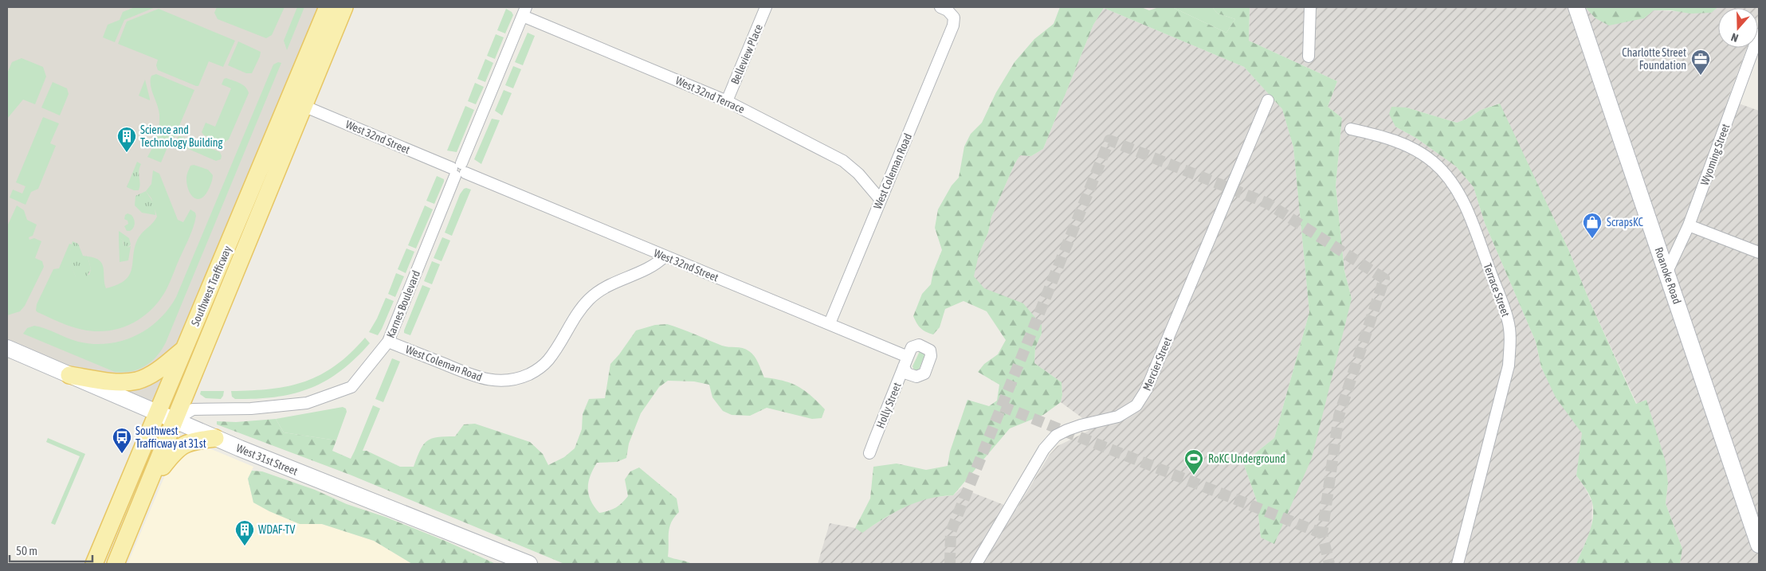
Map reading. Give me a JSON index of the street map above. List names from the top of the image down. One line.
{"streets":{"main road":["Southwest Trafficway"],"street":["Belleview Place","West 32nd Terrace","West 32nd Street","Wyoming Street","West Coleman Road","Roanoke Road","Terrace Street","Karnes Boulevard","Mercier Street","Holly Street","West 31st Street"]},"crossings":[["Belleview Place","West 32nd Terrace"],["West 32nd Terrace","West Coleman Road"],["West 32nd Terrace","Karnes Boulevard"],["West 32nd Street","West Coleman Road"],["West 32nd Street","Southwest Trafficway"],["West 32nd Street","Karnes Boulevard"],["West 32nd Street","Holly Street"],["Wyoming Street","Roanoke Road"],["West Coleman Road","Karnes Boulevard"],["Southwest Trafficway","Karnes Boulevard"],["Southwest Trafficway","West 31st Street"],["Karnes Boulevard","West 31st Street"]],"places":{"office":["Charlotte Street Foundation"],"building":["Science and Technology Building","WDAF-TV"],"shop":["ScrapsKC"],"bus stop":["Southwest Trafficway at 31st"],"sports":["RoKC Underground"]},"scale_bar":"50 m","north":"bottom"}
